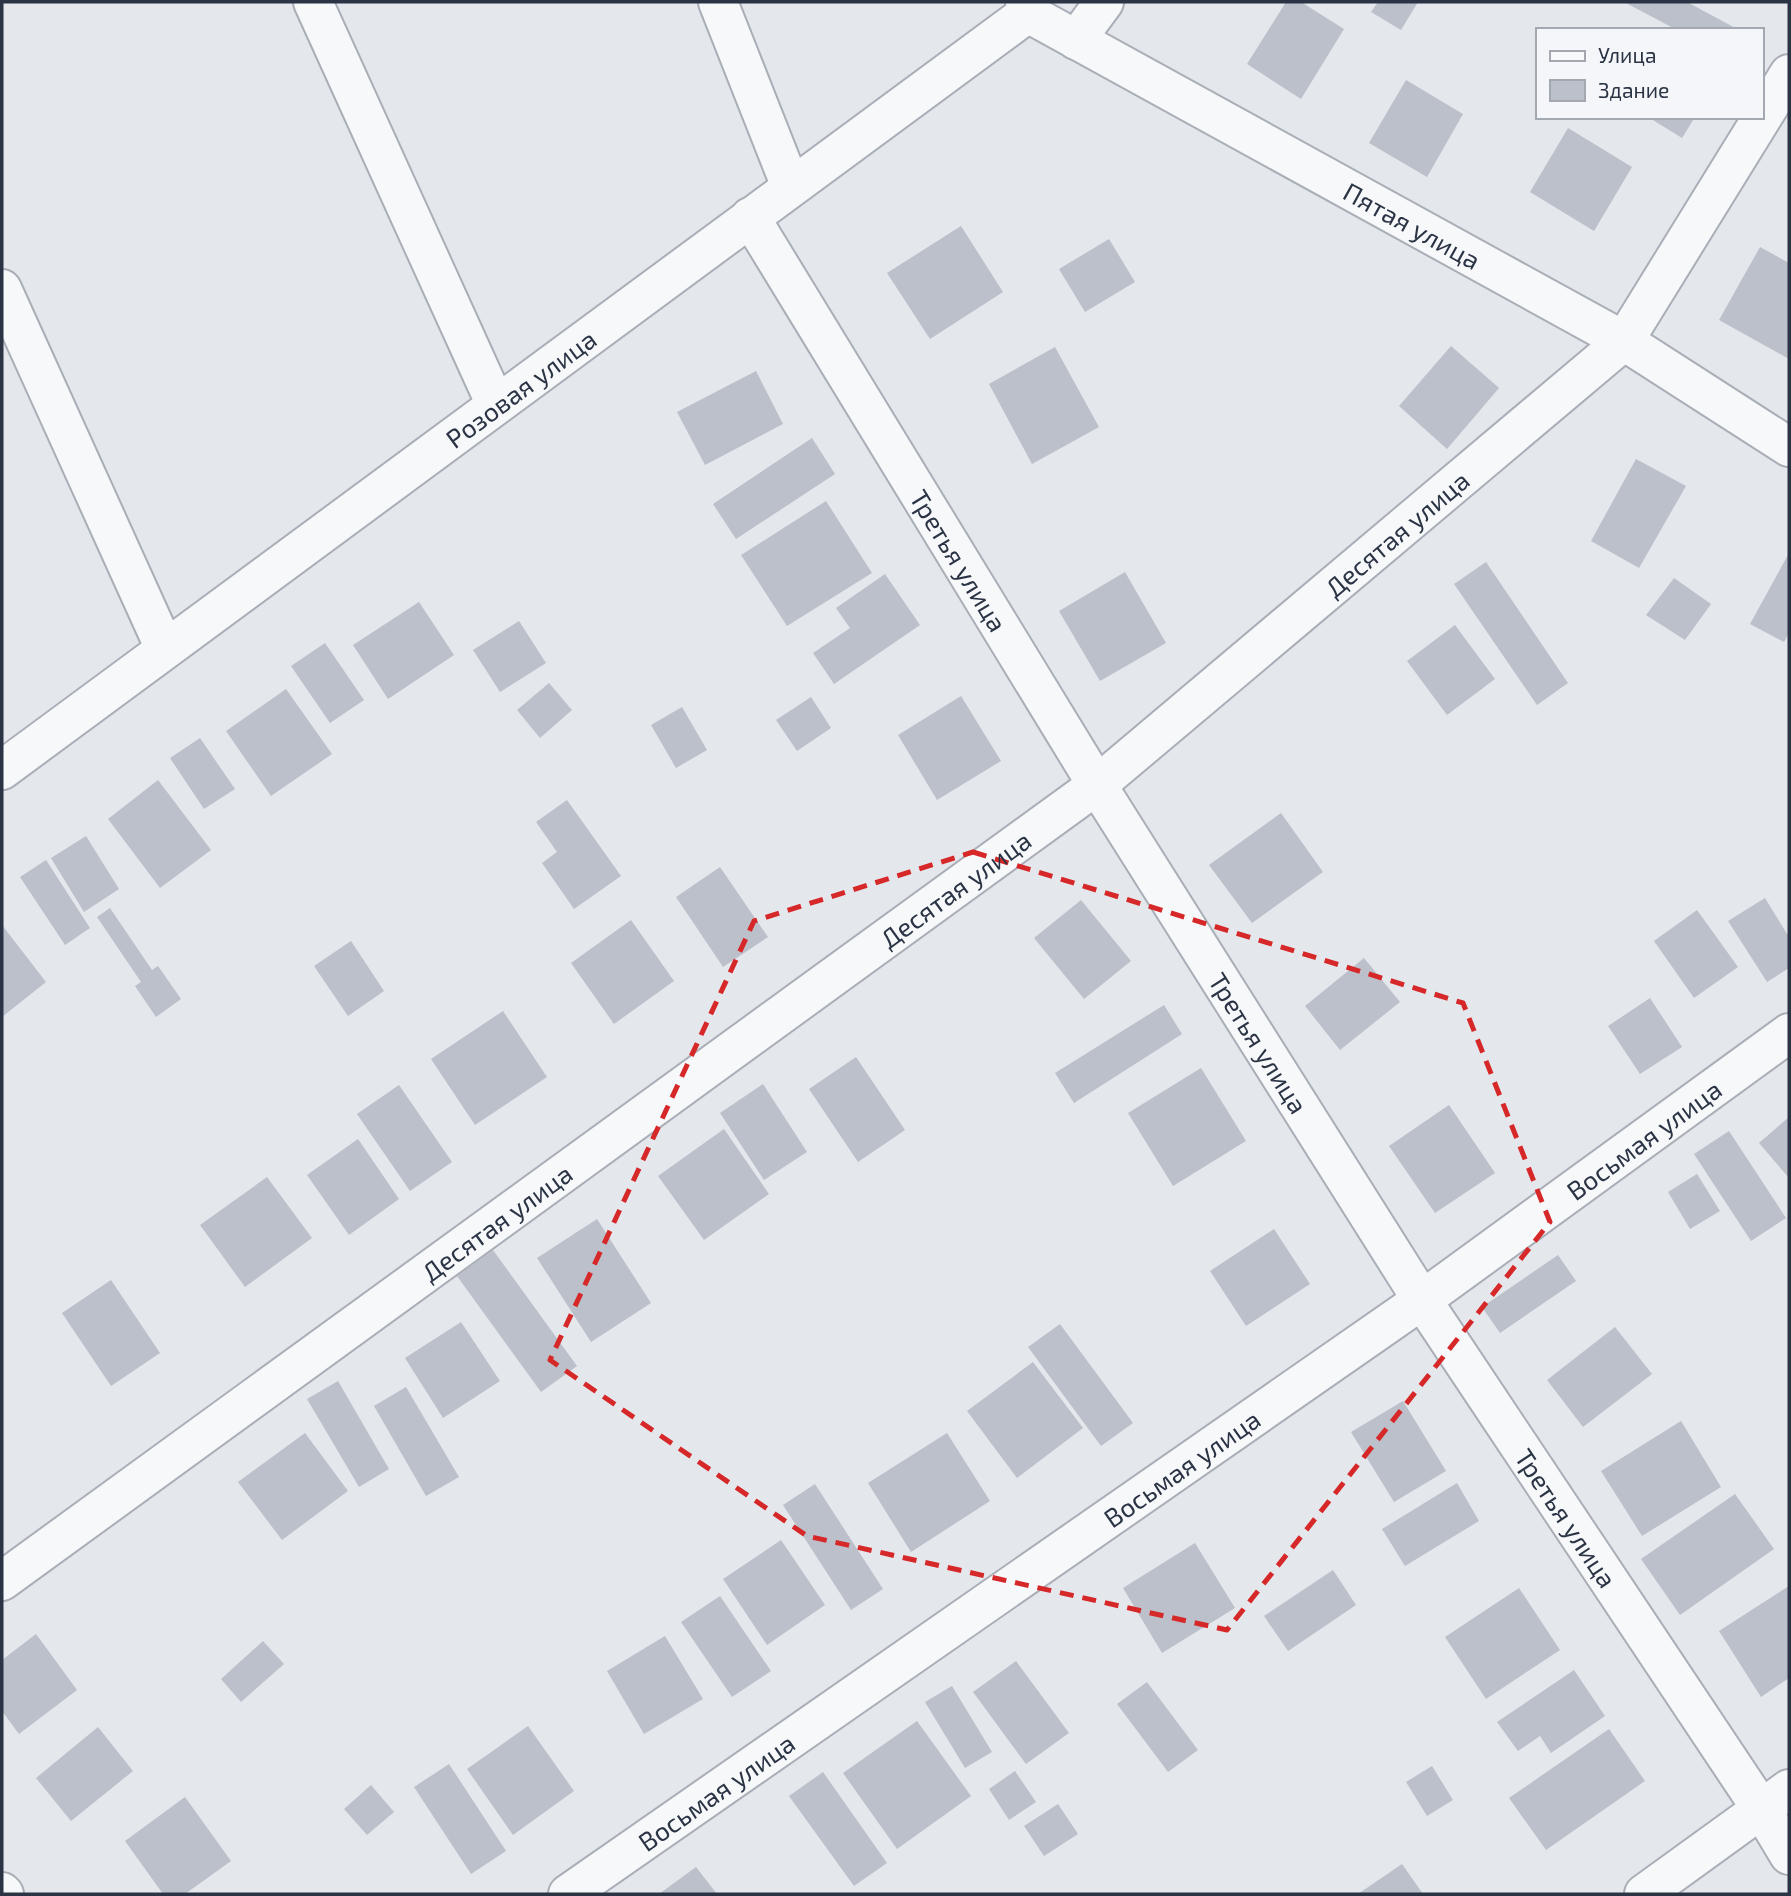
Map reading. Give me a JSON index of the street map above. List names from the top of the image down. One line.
{"streets":{"street":["Пятая улица","Розовая улица","Десятая улица","Третья улица","Восьмая улица"]},"crossings":[["Пятая улица","Розовая улица"],["Пятая улица","Десятая улица"],["Розовая улица","Третья улица"],["Десятая улица","Третья улица"],["Третья улица","Восьмая улица"]],"legend":["Улица","Здание"]}
